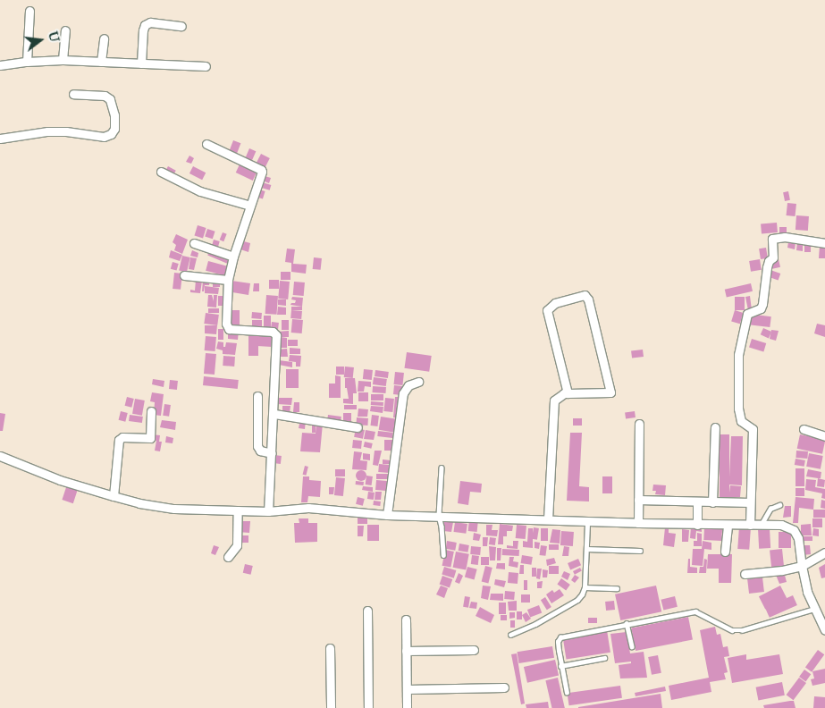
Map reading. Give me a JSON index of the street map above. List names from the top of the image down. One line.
{"north":"right"}
